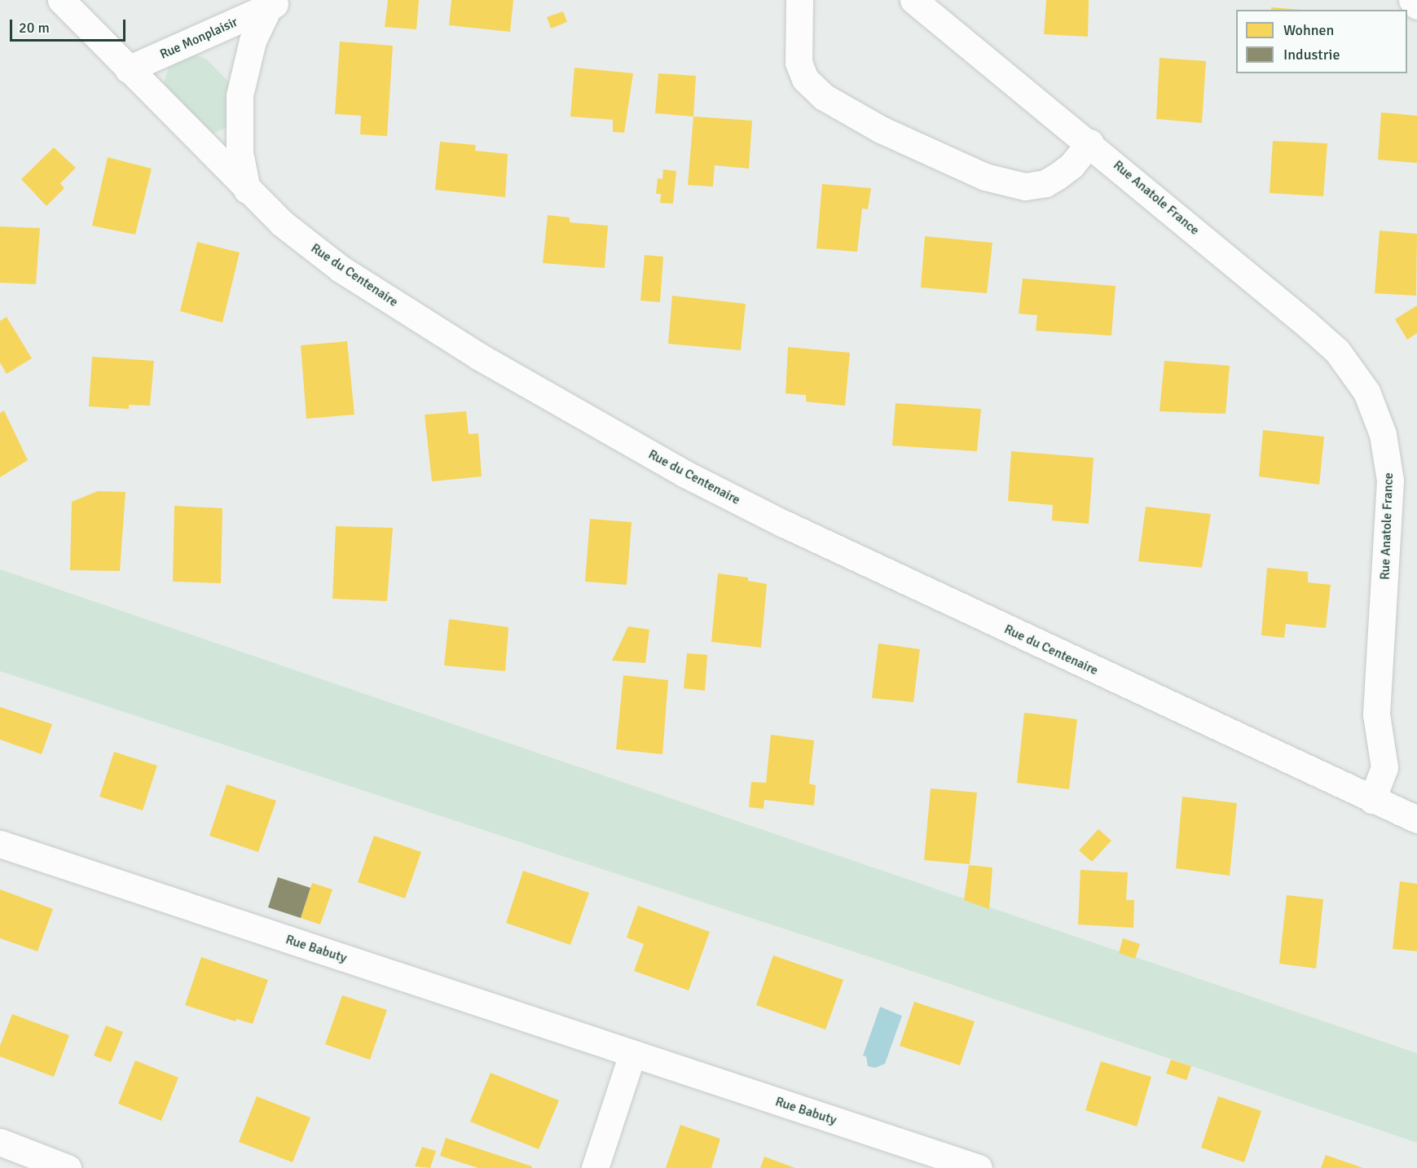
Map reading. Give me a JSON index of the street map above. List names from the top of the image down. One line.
{"streets":{"street":["Rue Monplaisir","Rue Anatole France","Rue du Centenaire","Rue Babuty"]},"crossings":[["Rue Monplaisir","Rue du Centenaire"],["Rue Anatole France","Rue du Centenaire"]],"legend":["Wohnen","Industrie"],"scale_bar":"20 m"}
